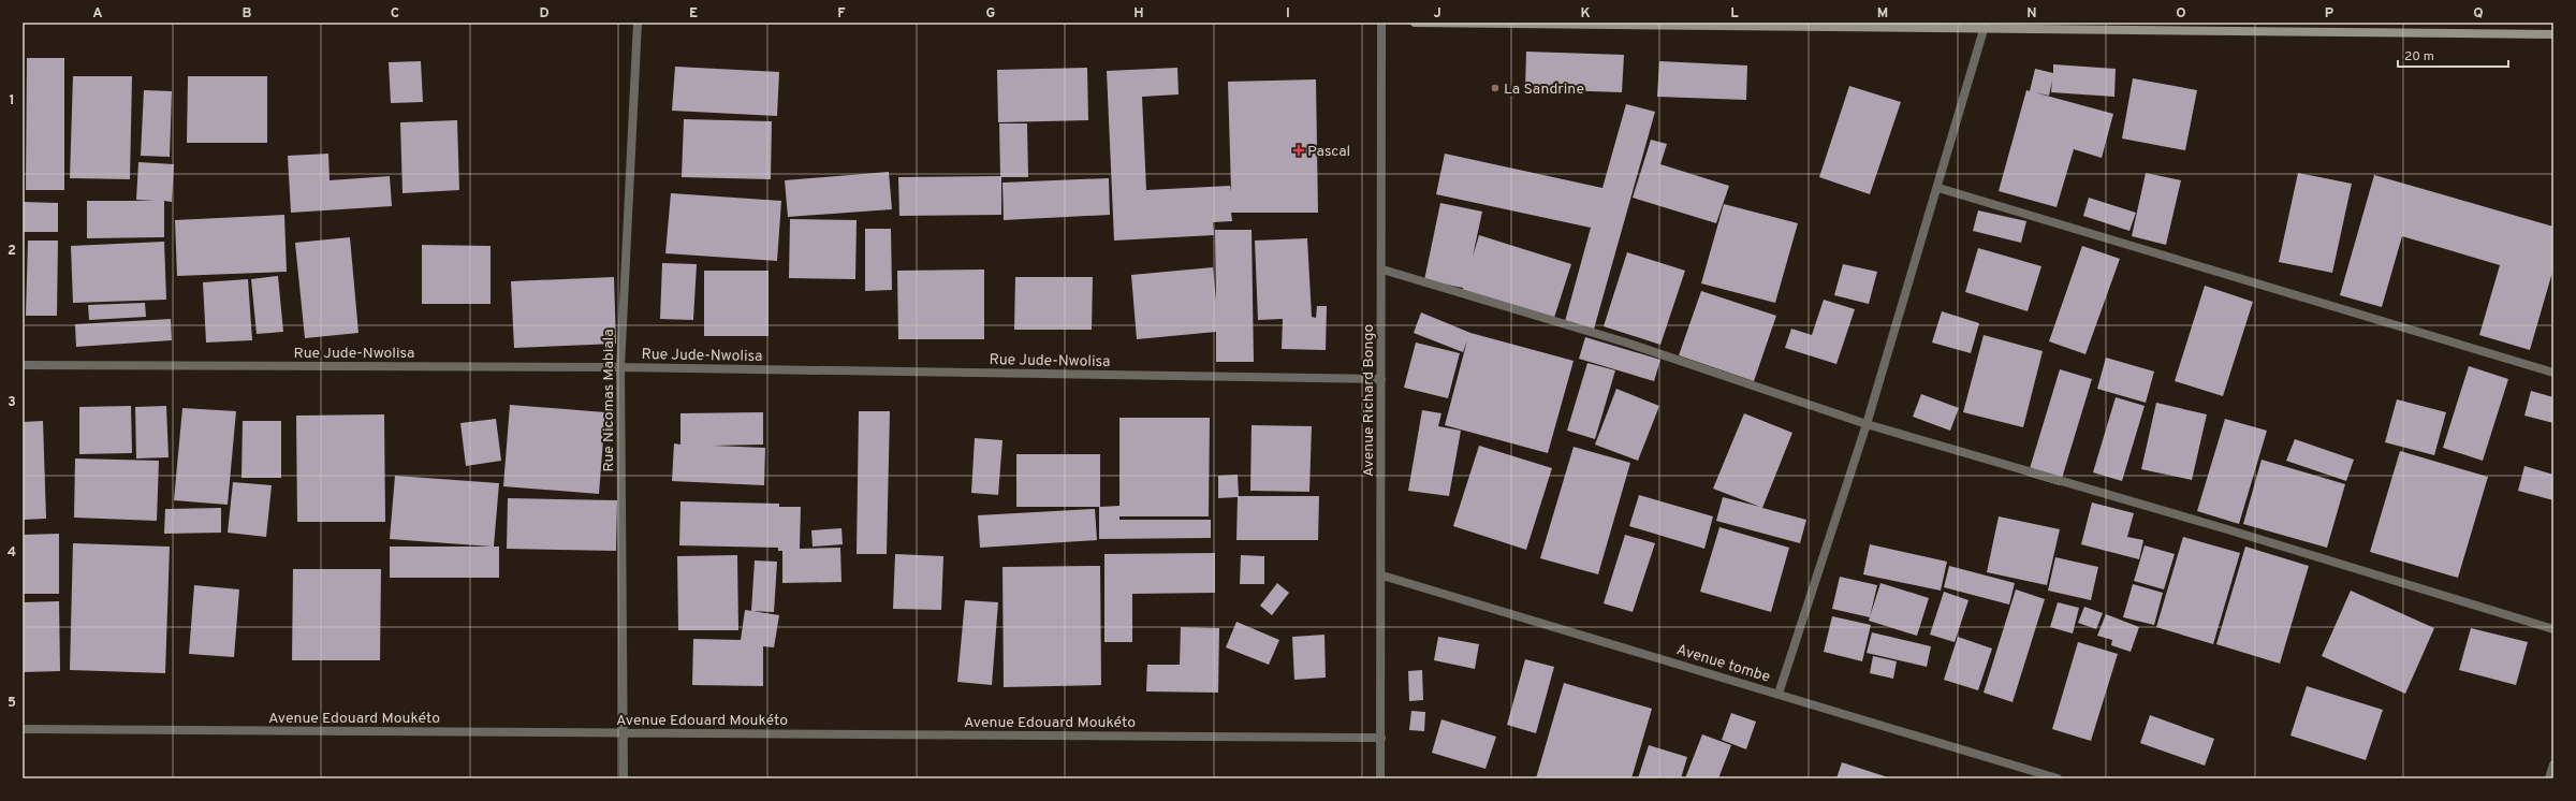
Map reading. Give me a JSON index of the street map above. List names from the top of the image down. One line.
{"streets":{"street":["Rue Jude-Nwolisa","Rue Nicomas Mabiala","Avenue Richard Bongo","Avenue tombe","Avenue Edouard Moukéto"]},"crossings":[["Rue Jude-Nwolisa","Rue Nicomas Mabiala"],["Rue Jude-Nwolisa","Avenue Richard Bongo"],["Rue Nicomas Mabiala","Avenue Edouard Moukéto"],["Avenue Richard Bongo","Avenue tombe"],["Avenue Richard Bongo","Avenue Edouard Moukéto"]],"places":{"other":["La Sandrine"],"health":["Pascal"]},"scale_bar":"20 m","grid":{"columns":["A","B","C","D","E","F","G","H","I","J","K","L","M","N","O","P","Q"],"rows":["1","2","3","4","5"]}}
